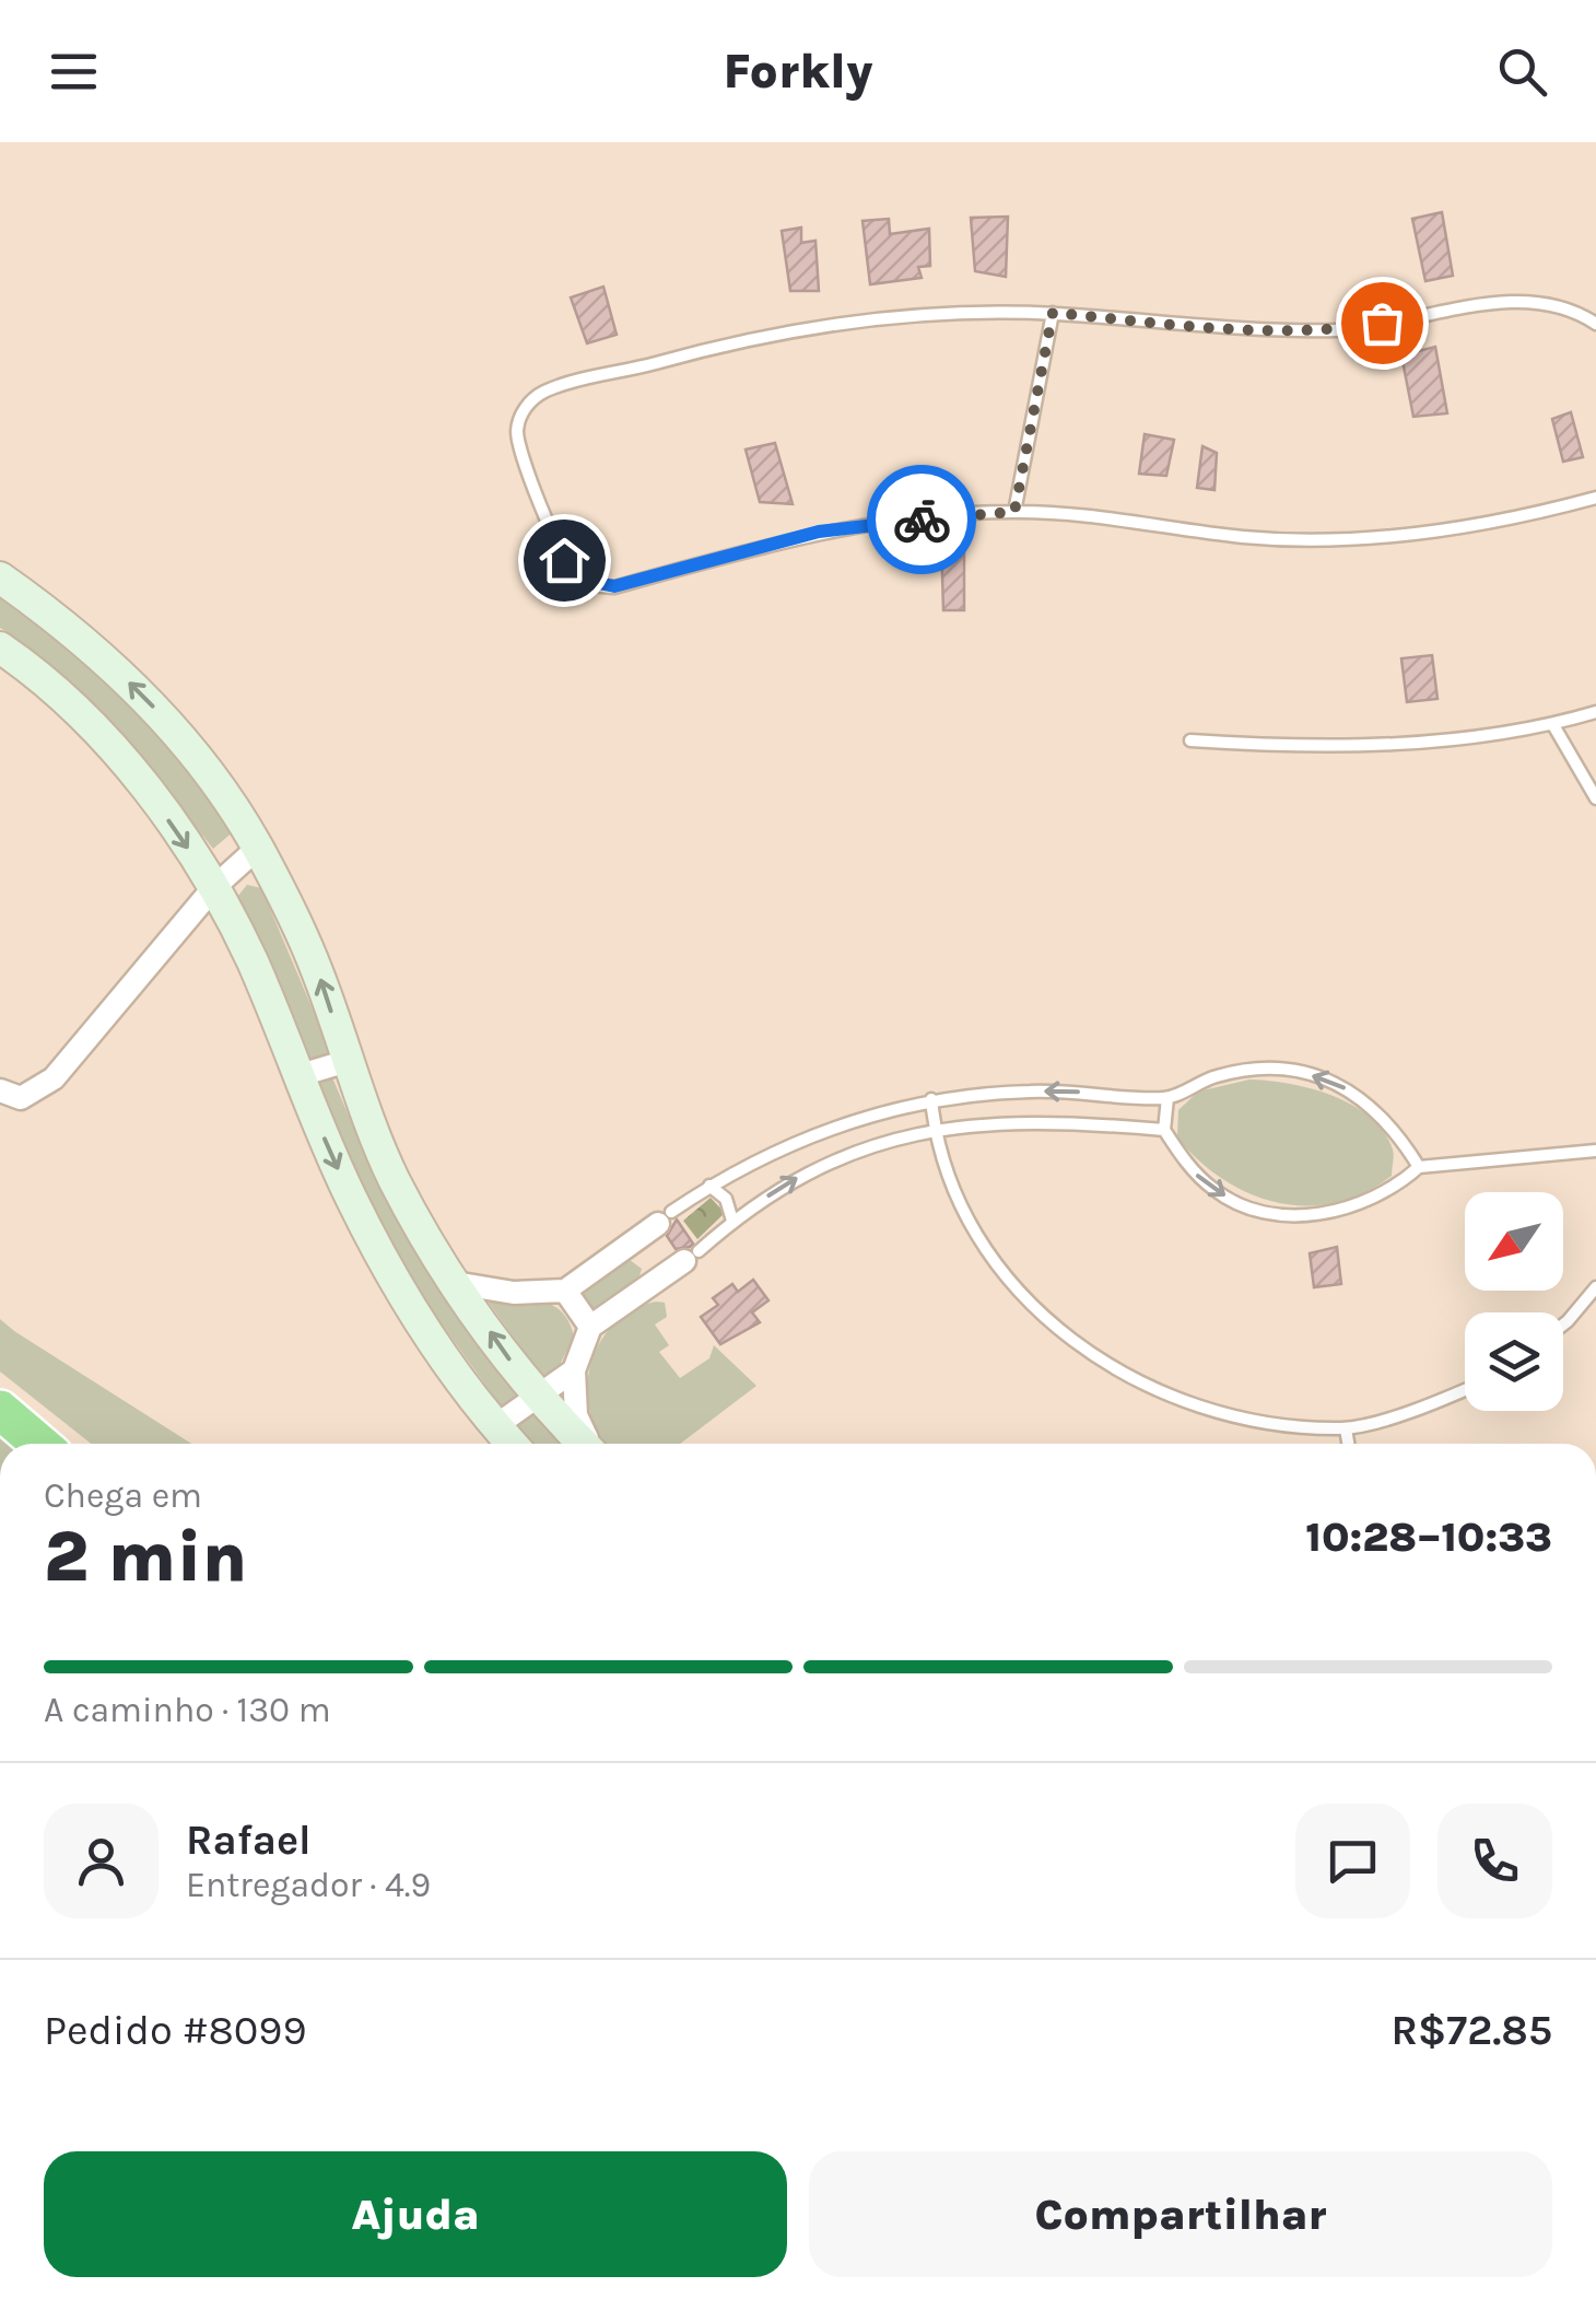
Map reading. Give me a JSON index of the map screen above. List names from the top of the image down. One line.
{"north":"bottom left","page":{"header":"Forkly","heading":["2 min","Chega em","10:28–10:33"],"panel":["Rafael","Entregador · 4.9","Pedido #8099","R$72.85"],"bar":"A caminho · 130 m","buttons":["Ajuda","Compartilhar"]}}
